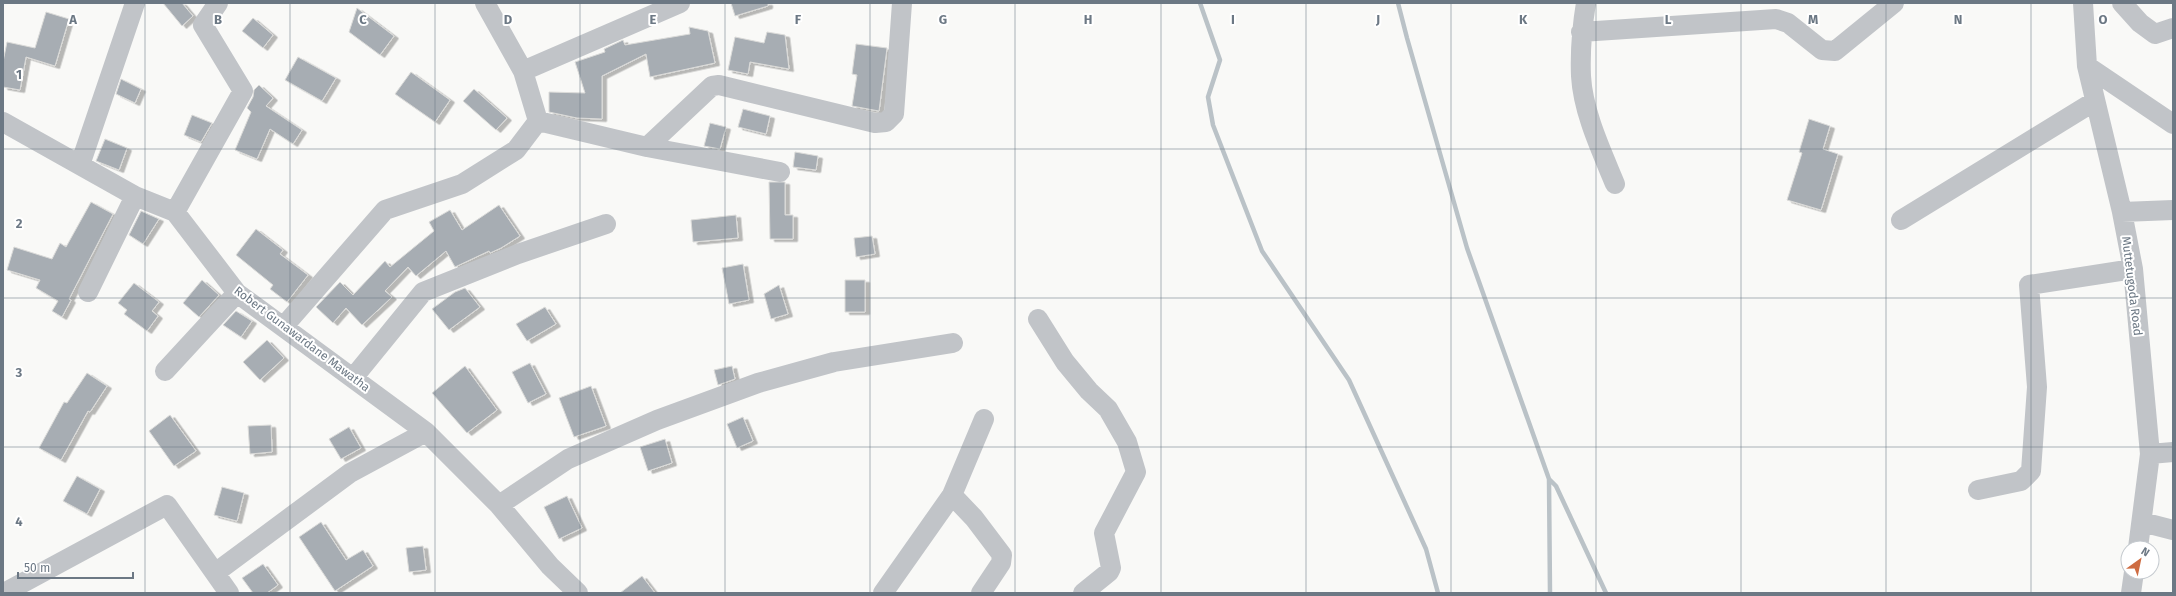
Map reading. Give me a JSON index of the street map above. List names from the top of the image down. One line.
{"streets":{"street":["Muttetugoda Road","Robert Gunawardane Mawatha"]},"scale_bar":"50 m","north":"top right","grid":{"columns":["A","B","C","D","E","F","G","H","I","J","K","L","M","N","O"],"rows":["1","2","3","4"]}}
